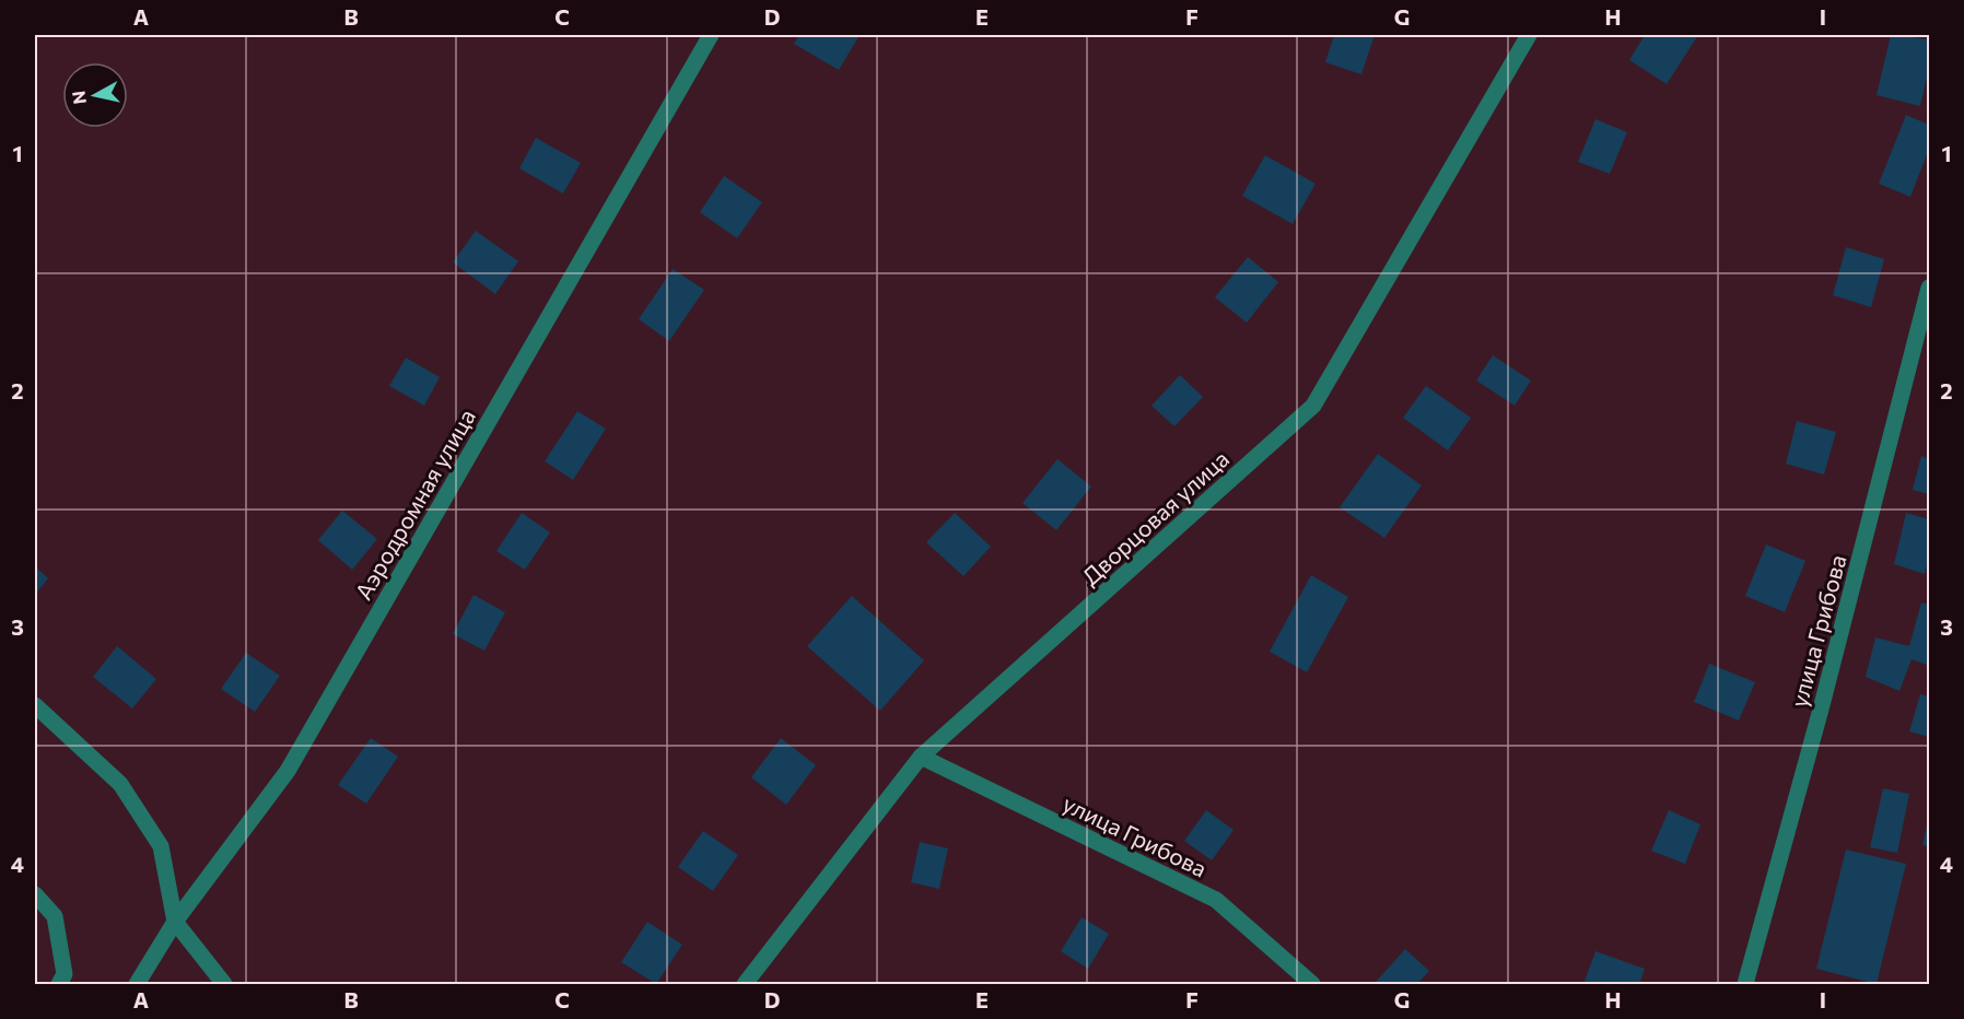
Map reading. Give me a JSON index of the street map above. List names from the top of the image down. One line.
{"streets":{"street":["Аэродромная улица","Дворцовая улица","улица Грибова"]},"crossings":[["Дворцовая улица","улица Грибова"]],"north":"left","grid":{"columns":["A","B","C","D","E","F","G","H","I"],"rows":["1","2","3","4"]}}
